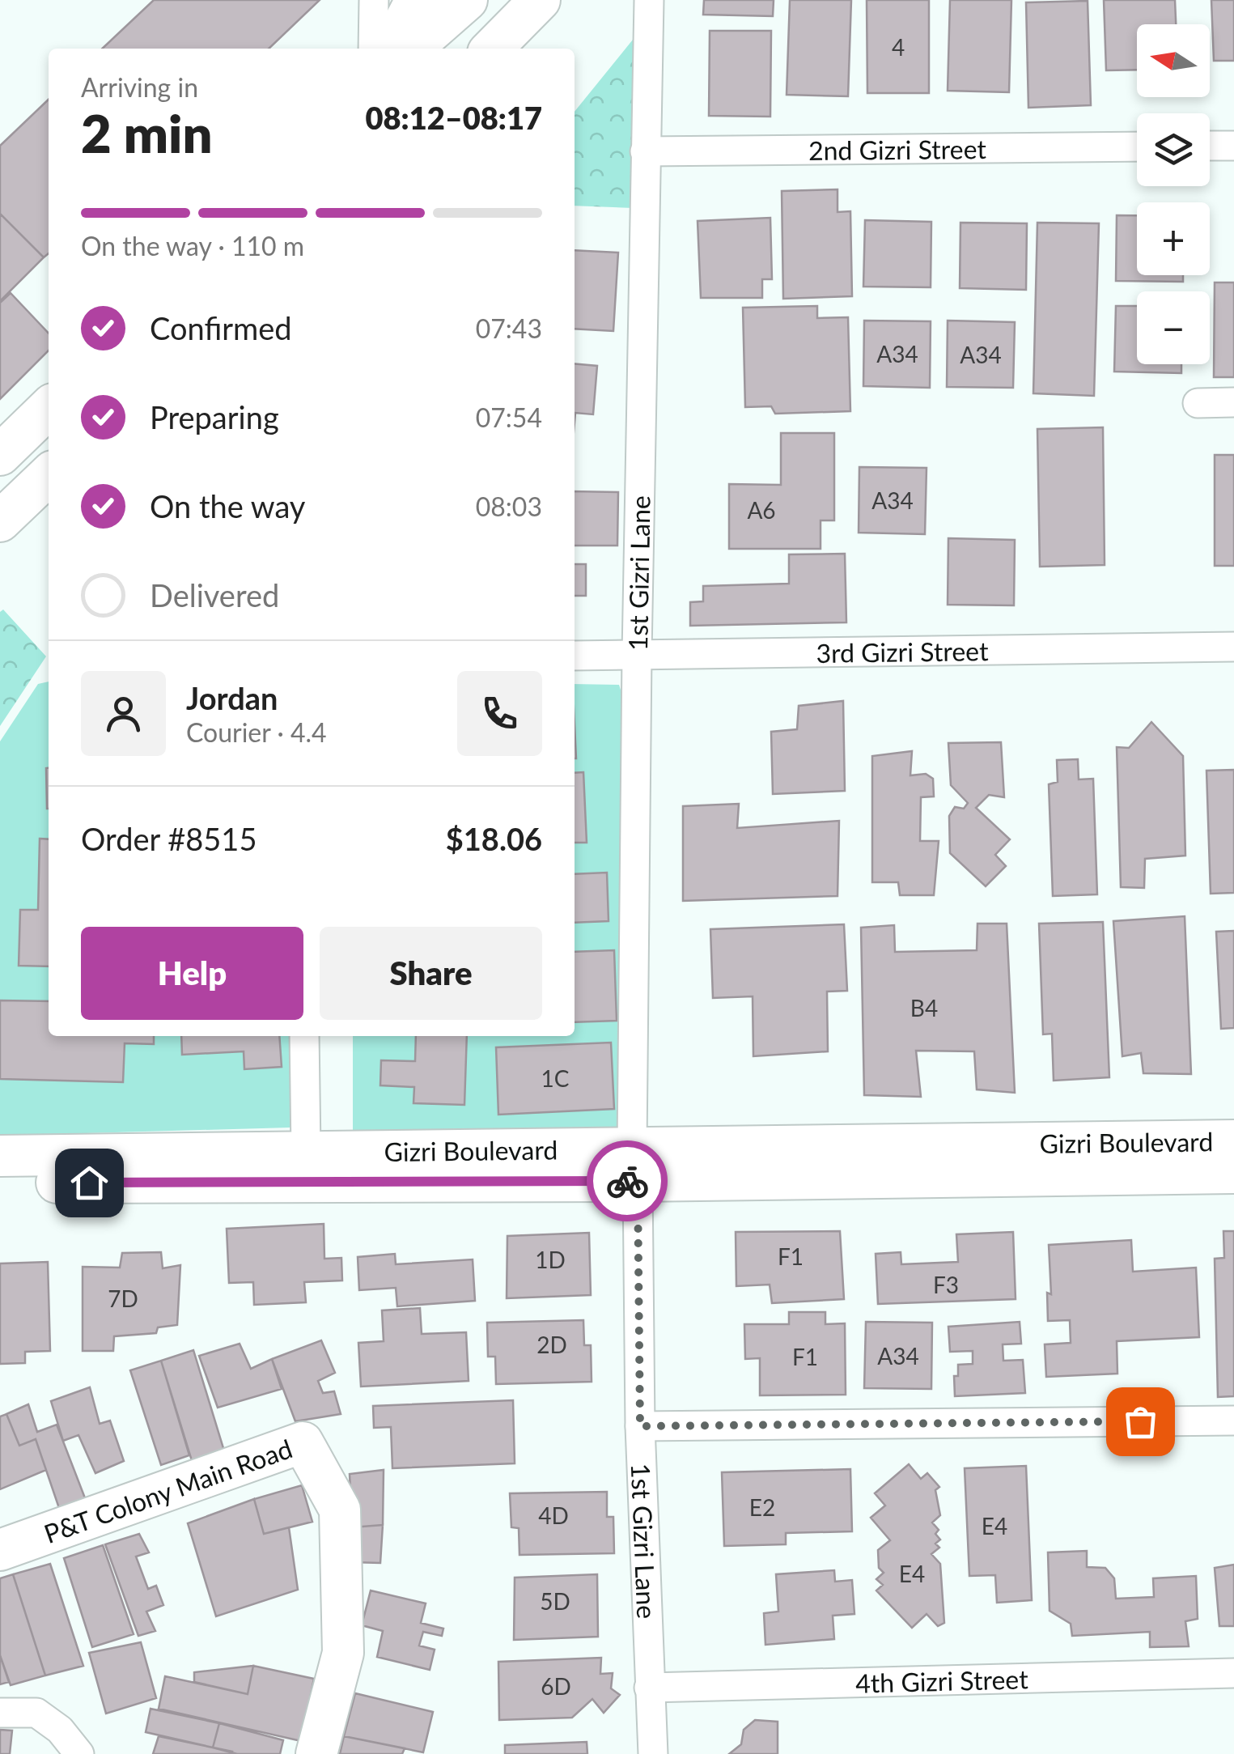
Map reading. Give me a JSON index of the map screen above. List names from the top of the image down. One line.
{"streets":{"main road":["Gizri Boulevard","P&T Colony Main Road"],"street":["2nd Gizri Street","1st Gizri Lane","3rd Gizri Street","4th Gizri Street"]},"crossings":[["2nd Gizri Street","1st Gizri Lane"],["1st Gizri Lane","3rd Gizri Street"],["1st Gizri Lane","Gizri Boulevard"],["1st Gizri Lane","4th Gizri Street"]],"house_numbers":["4","A34","A34","A34","A6","B4","1C","F1","1D","F3","7D","2D","A34","F1","E2","4D","E4","E4","5D","6D"],"north":"left","page":{"map_buttons":["+","−"],"heading":["2 min","Arriving in","08:12–08:17"],"panel":["Jordan","Courier · 4.4","Order #8515","$18.06"],"bar":"On the way · 110 m","list":[["Confirmed","07:43"],["Preparing","07:54"],["On the way","08:03"],"Delivered"],"buttons":["Help","Share"]}}
